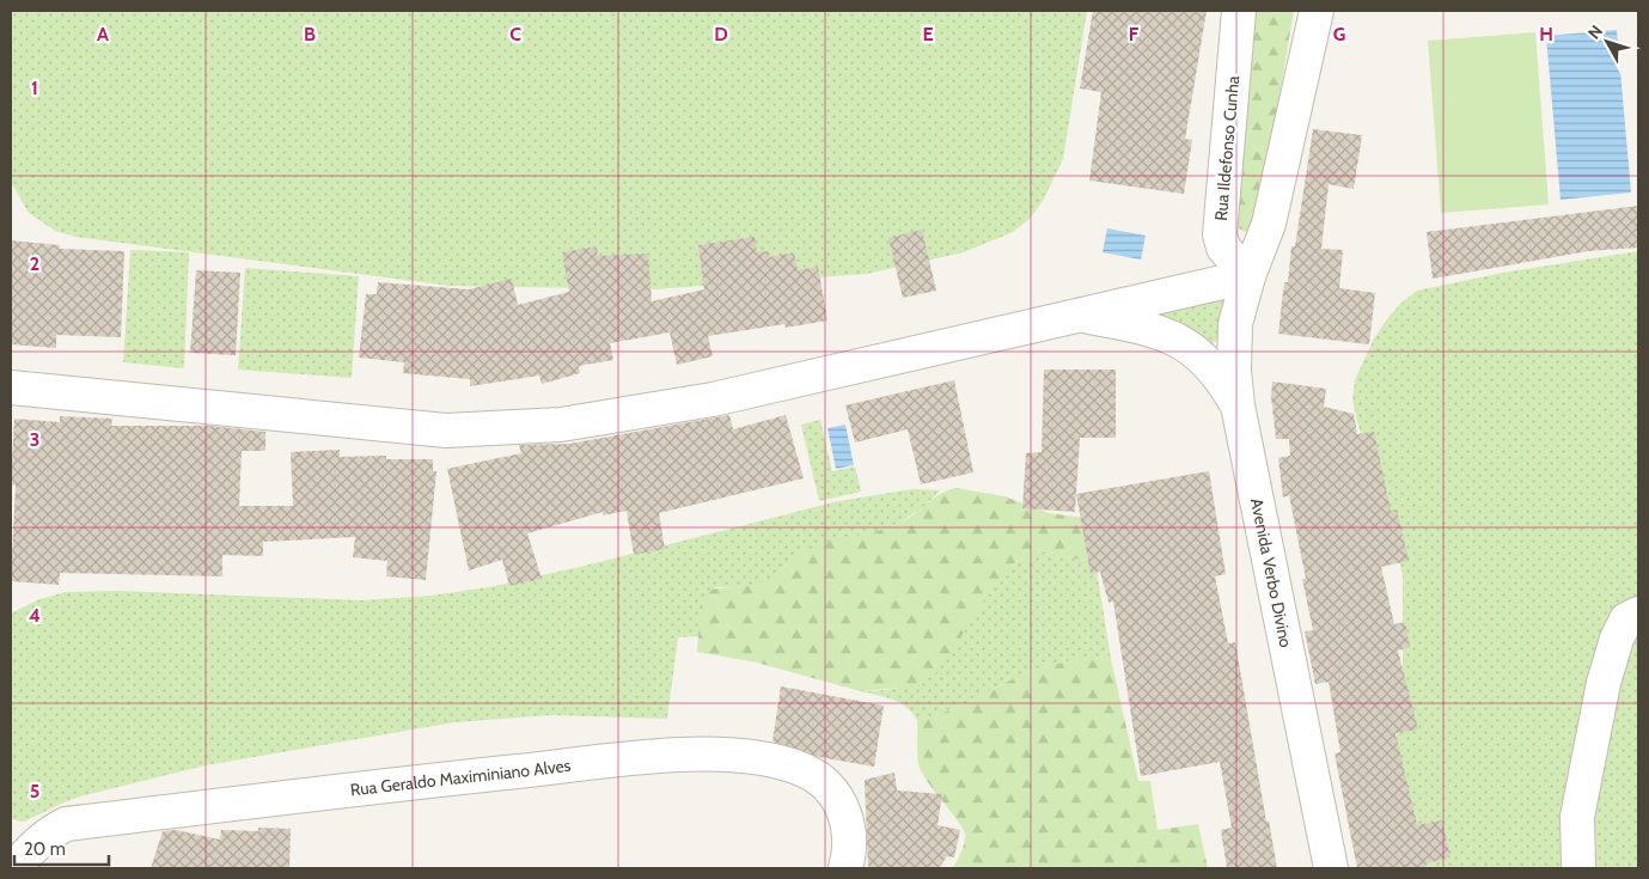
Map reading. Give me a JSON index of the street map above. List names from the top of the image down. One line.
{"streets":{"street":["Rua Ildefonso Cunha","Avenida Verbo Divino","Rua Geraldo Maximiniano Alves"]},"crossings":[["Rua Ildefonso Cunha","Avenida Verbo Divino"]],"scale_bar":"20 m","north":"top left","grid":{"columns":["A","B","C","D","E","F","G","H"],"rows":["1","2","3","4","5"]}}
